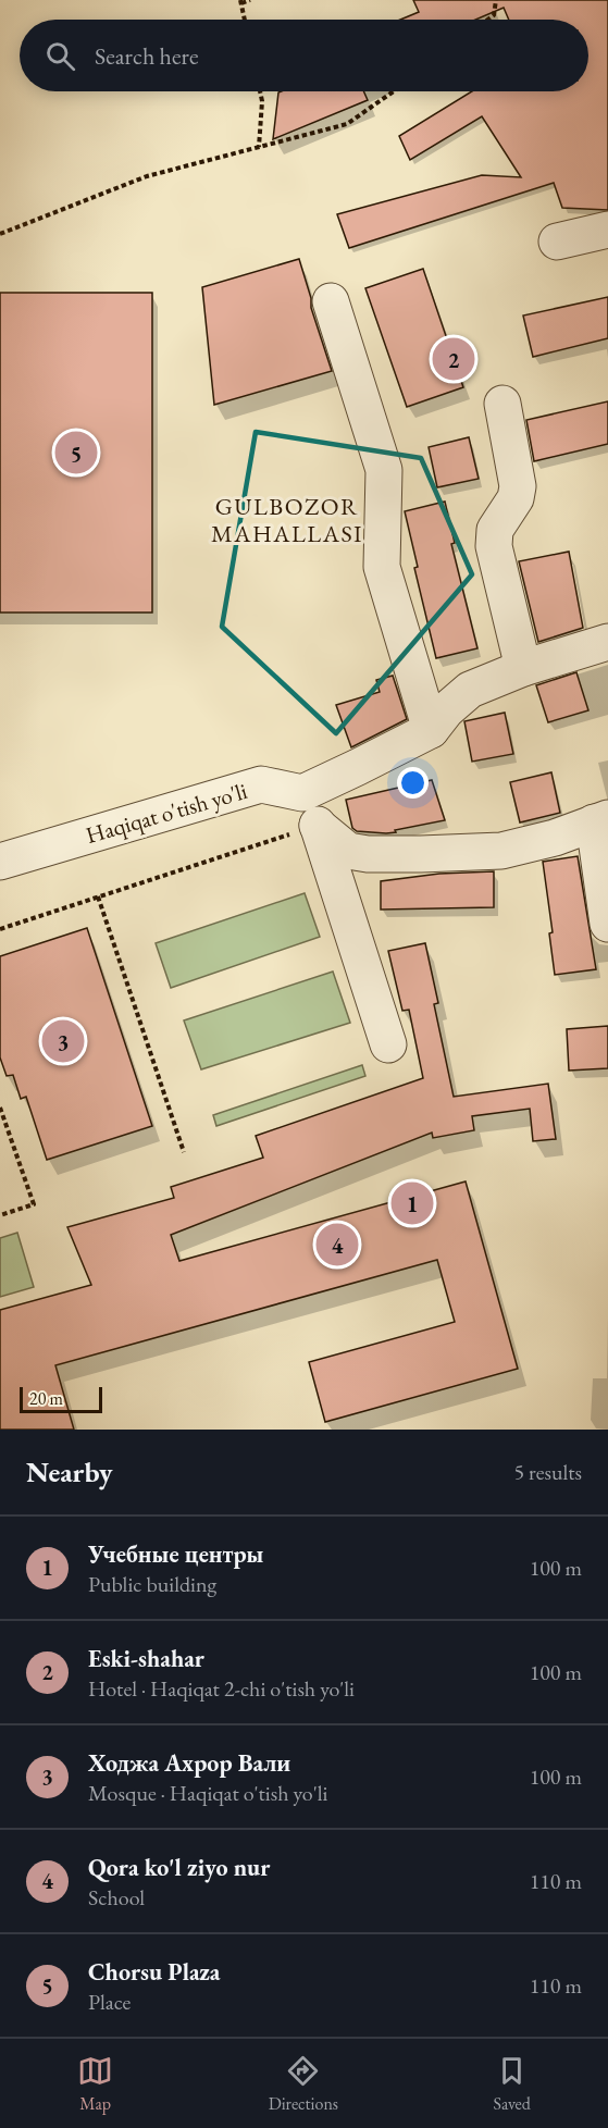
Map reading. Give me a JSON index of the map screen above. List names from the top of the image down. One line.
{"streets":{"street":["Haqiqat o'tish yo'li"]},"districts":["GULBOZOR MAHALLASI"],"scale_bar":"20 m","page":{"search":"Search here","pins":["2","5","3","1","4"],"scale":"20 m","heading":["Nearby","5 results"],"list":[{"mark":"1","name":"Учебные центры","note":"Public building","value":"100 m"},{"mark":"2","name":"Eski-shahar","note":"Hotel · Haqiqat 2-chi o'tish yo'li","value":"100 m"},{"mark":"3","name":"Ходжа Ахрор Вали","note":"Mosque · Haqiqat o'tish yo'li","value":"100 m"},{"mark":"4","name":"Qora ko'l ziyo nur","note":"School","value":"110 m"},{"mark":"5","name":"Chorsu Plaza","note":"Place","value":"110 m"}],"nav":["Map","Directions","Saved"]}}
